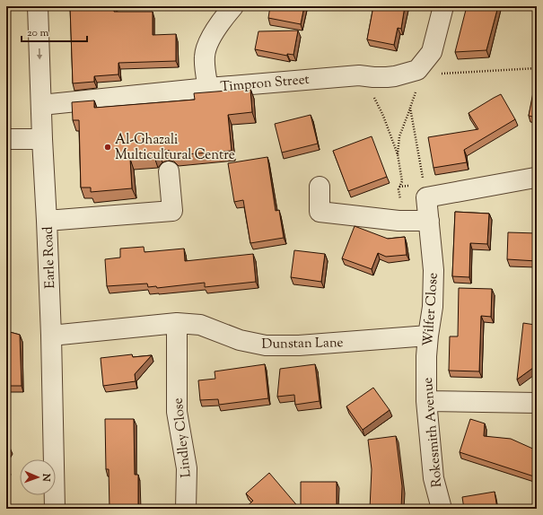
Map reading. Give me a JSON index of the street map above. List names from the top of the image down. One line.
{"streets":{"street":["Timpron Street","Earle Road","Wilfer Close","Dunstan Lane","Rokesmith Avenue","Lindley Close"]},"crossings":[["Timpron Street","Earle Road"],["Earle Road","Dunstan Lane"],["Wilfer Close","Dunstan Lane"],["Wilfer Close","Rokesmith Avenue"],["Dunstan Lane","Lindley Close"]],"places":["Al-Ghazali Multicultural Centre"],"scale_bar":"20 m","north":"right"}
